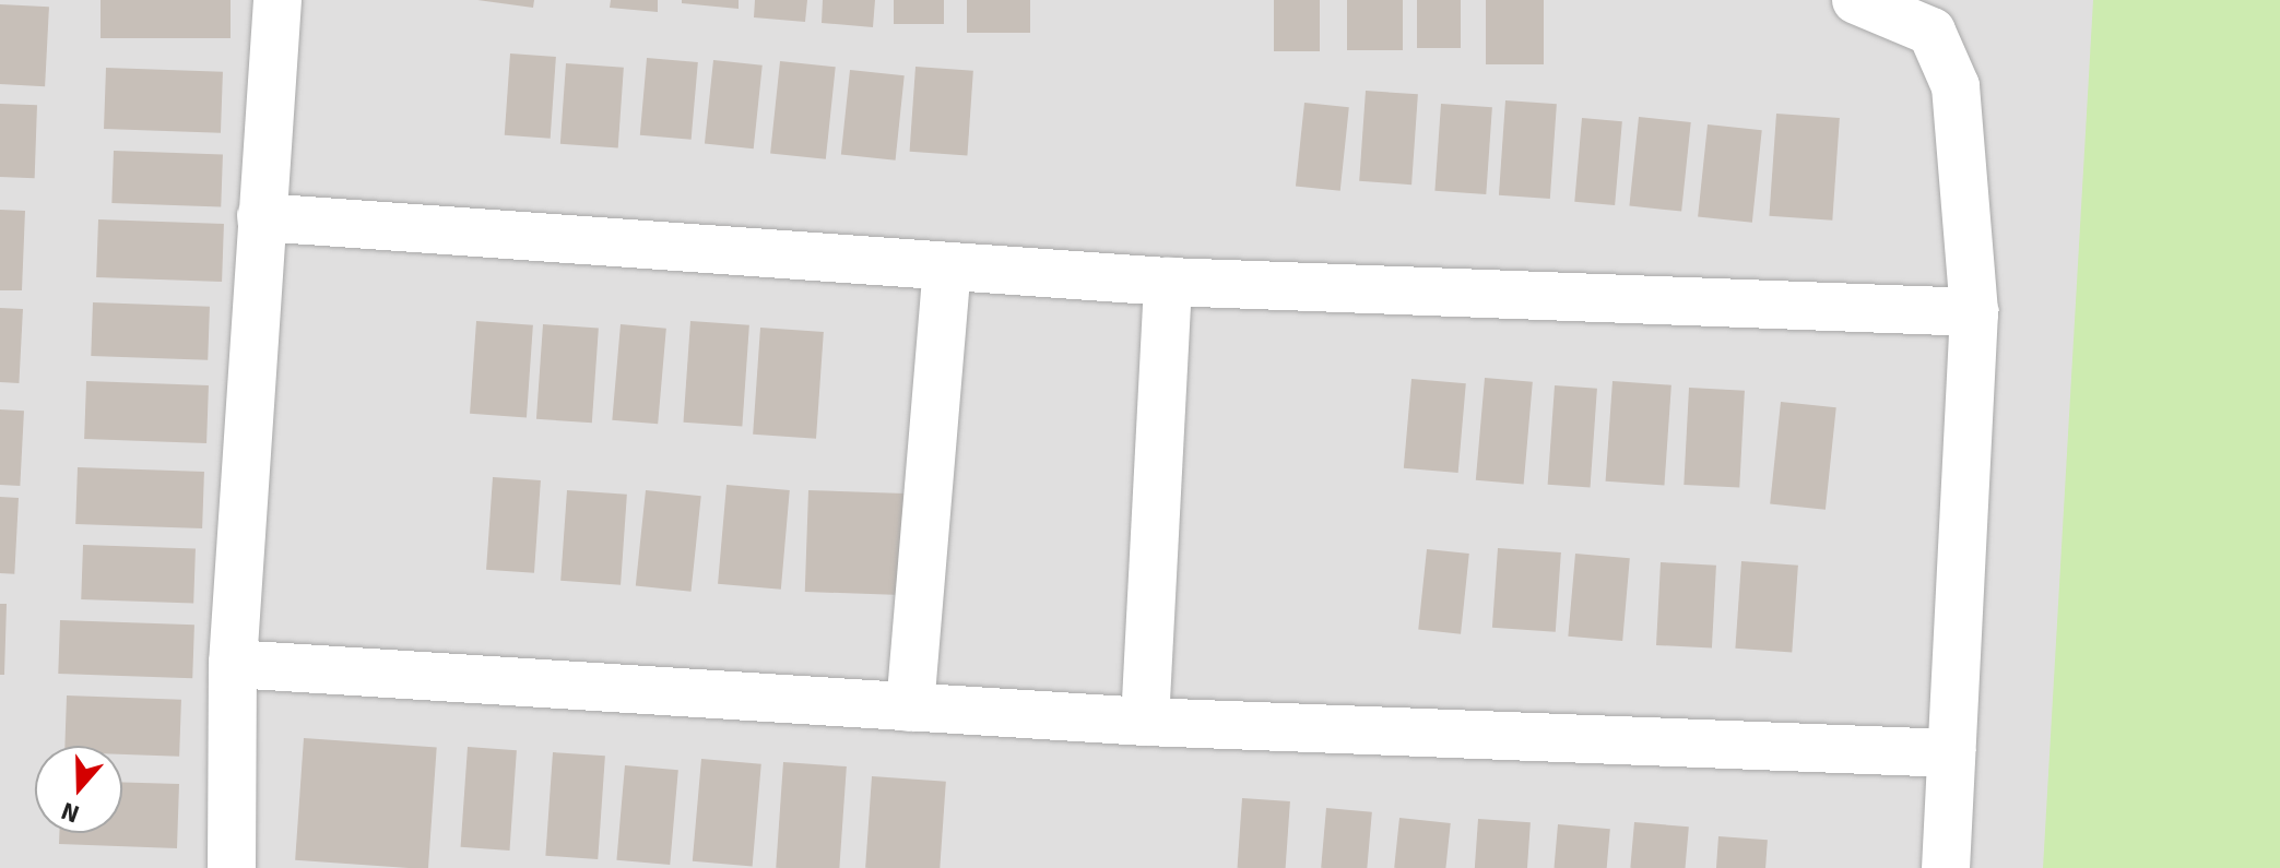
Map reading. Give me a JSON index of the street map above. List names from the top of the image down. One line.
{"north":"bottom"}
